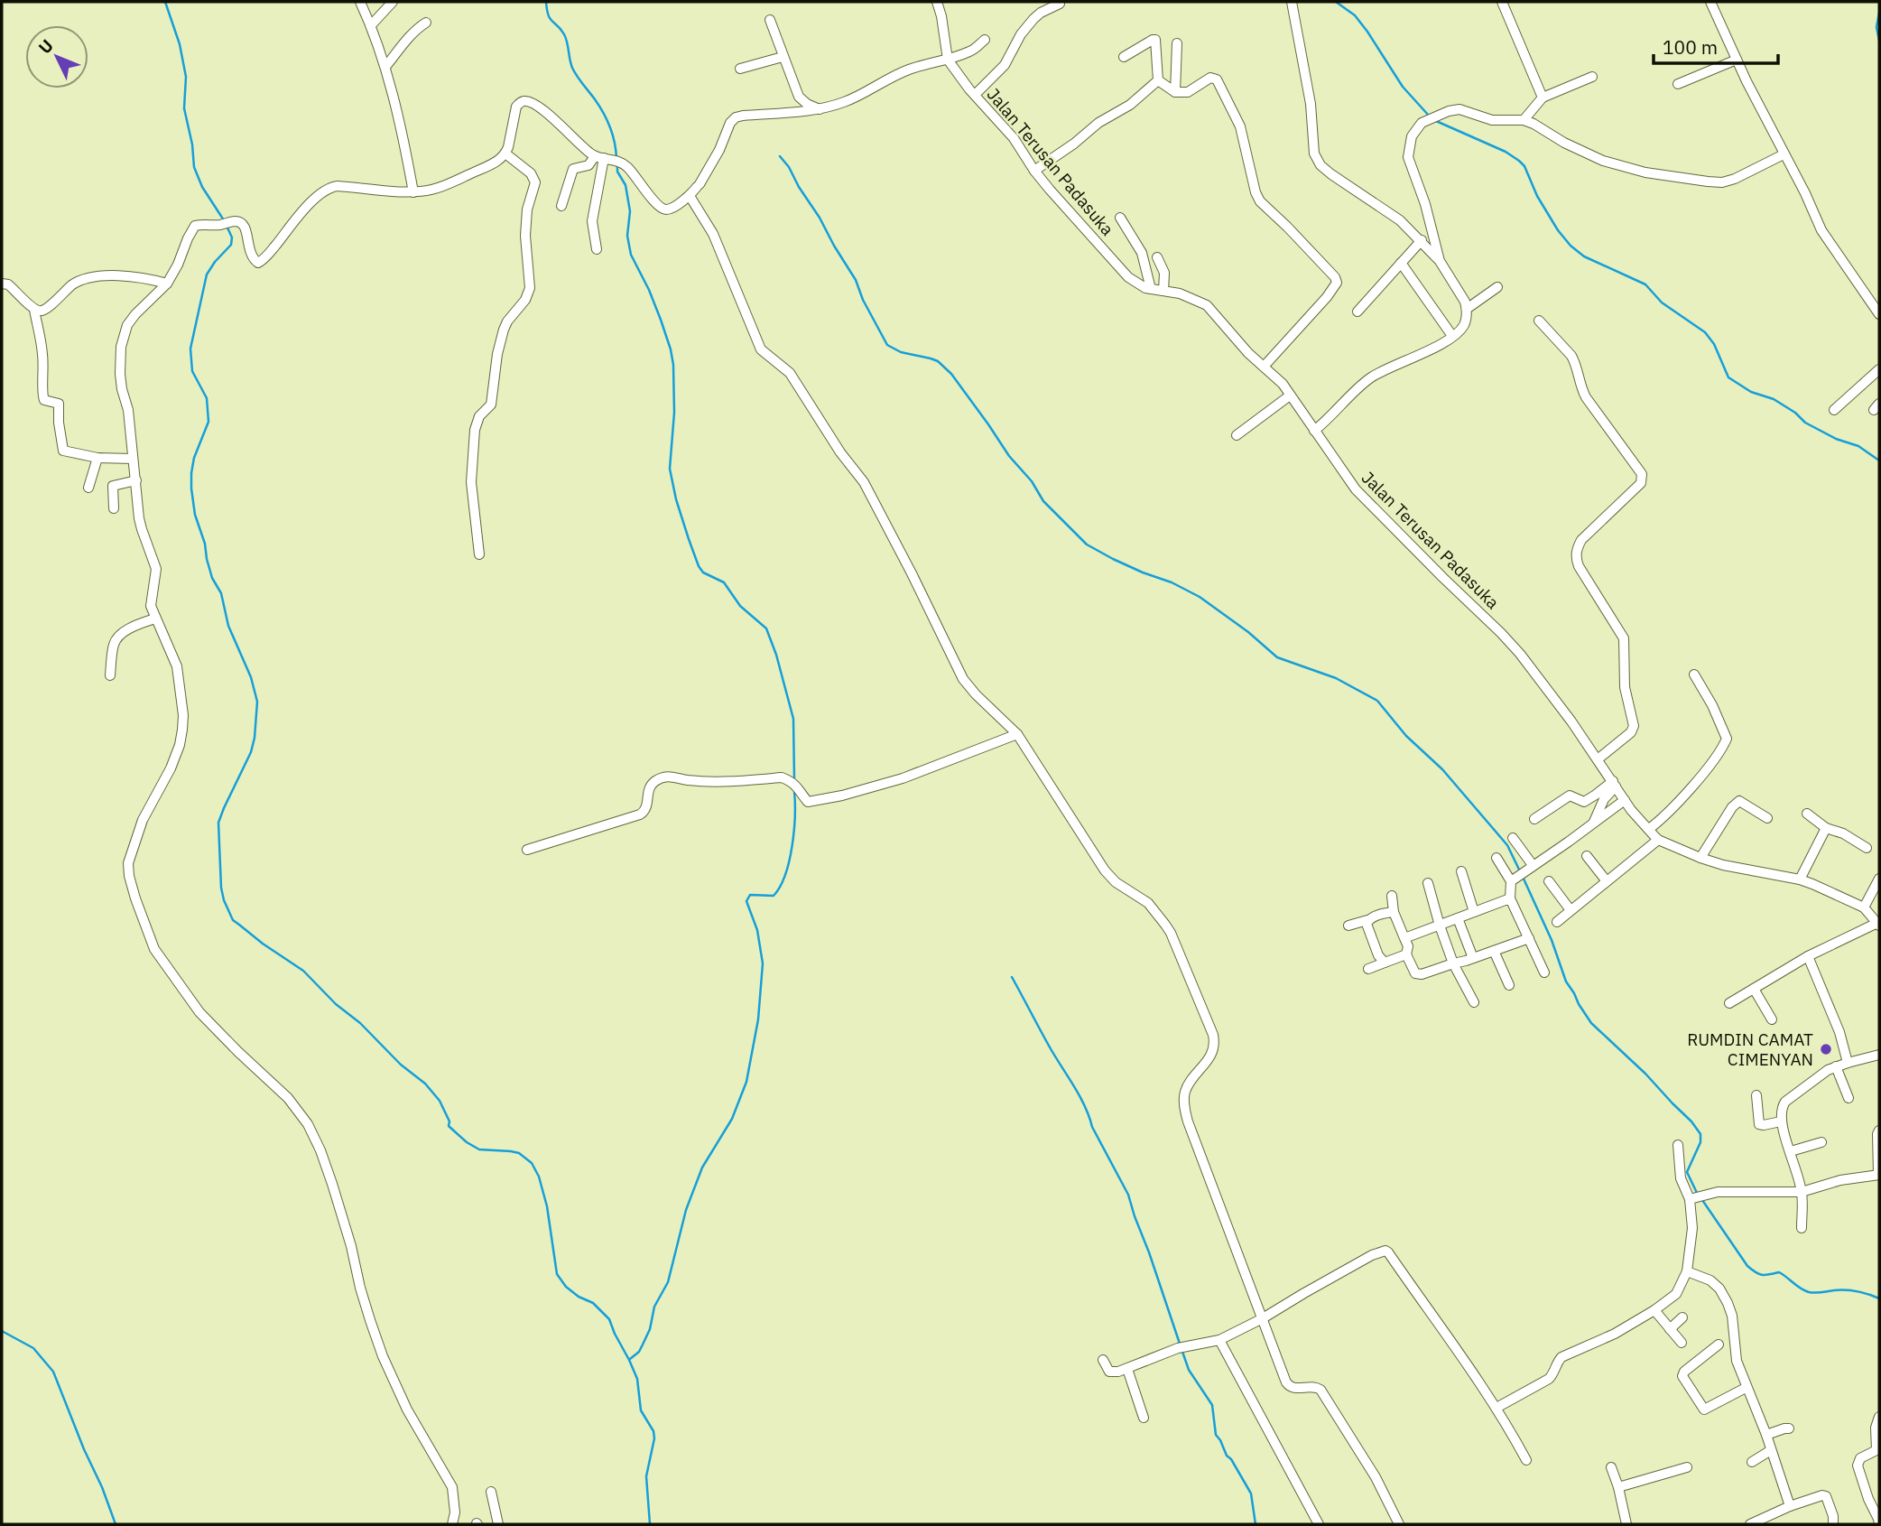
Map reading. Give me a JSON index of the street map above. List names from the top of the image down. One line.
{"streets":{"street":["Jalan Terusan Padasuka"]},"places":["RUMDIN CAMAT CIMENYAN"],"scale_bar":"100 m","north":"top left"}
